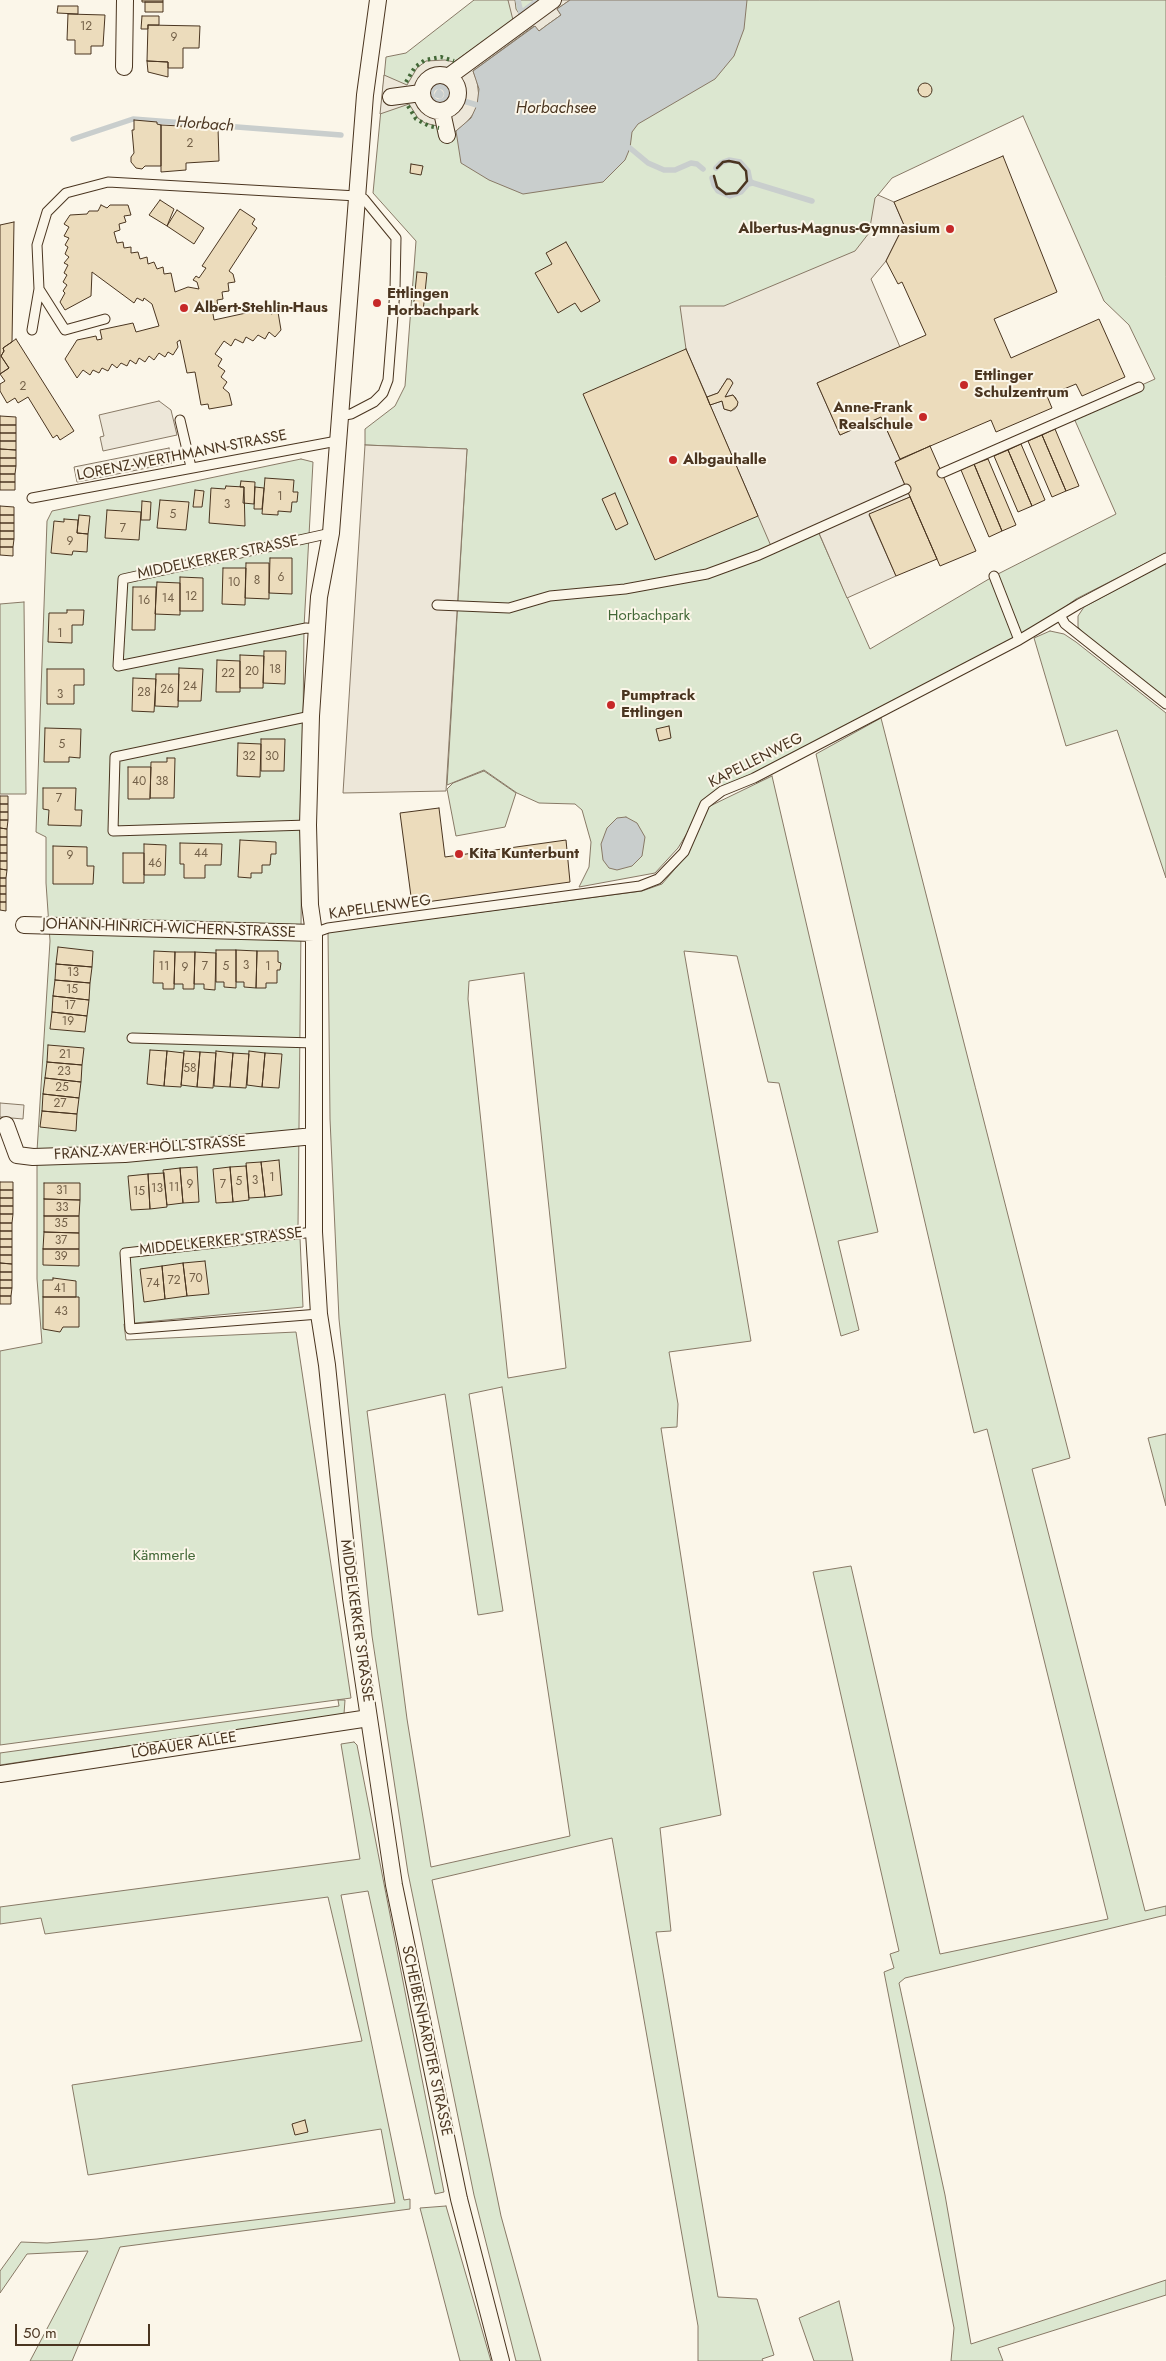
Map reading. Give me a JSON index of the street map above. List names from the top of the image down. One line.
{"streets":{"street":["MIDDELKERKER STRASSE","JOHANN-HINRICH-WICHERN-STRASSE","FRANZ-XAVER-HÖLL-STRASSE","LÖBAUER ALLEE","SCHEIBENHARDTER STRASSE"],"lane":["LORENZ-WERTHMANN-STRASSE","KAPELLENWEG"]},"crossings":[["LORENZ-WERTHMANN-STRASSE","MIDDELKERKER STRASSE"],["MIDDELKERKER STRASSE","KAPELLENWEG"],["MIDDELKERKER STRASSE","JOHANN-HINRICH-WICHERN-STRASSE"],["MIDDELKERKER STRASSE","FRANZ-XAVER-HÖLL-STRASSE"],["MIDDELKERKER STRASSE","LÖBAUER ALLEE"],["MIDDELKERKER STRASSE","SCHEIBENHARDTER STRASSE"],["KAPELLENWEG","JOHANN-HINRICH-WICHERN-STRASSE"],["LÖBAUER ALLEE","SCHEIBENHARDTER STRASSE"]],"water":["Horbachsee","Horbach"],"parks":["Horbachpark","Kämmerle"],"places":["Albertus-Magnus-Gymnasium","Ettlingen Horbachpark","Albert-Stehlin-Haus","Ettlinger Schulzentrum","Anne-Frank Realschule","Albgauhalle","Pumptrack Ettlingen","Kita Kunterbunt"],"house_numbers":["12","9","2","2","1","3","5","7","9","6","8","10","12","14","16","1","18","20","22","24","26","28","3","5","32","30","40","38","7","44","9","46","3","11","7","5","1","9","13","15","17","19","21","58","23","25","27","1","3","5","9","7","11","13","31","15","33","35","37","39","70","72","74","41","43"],"scale_bar":"50 m"}
